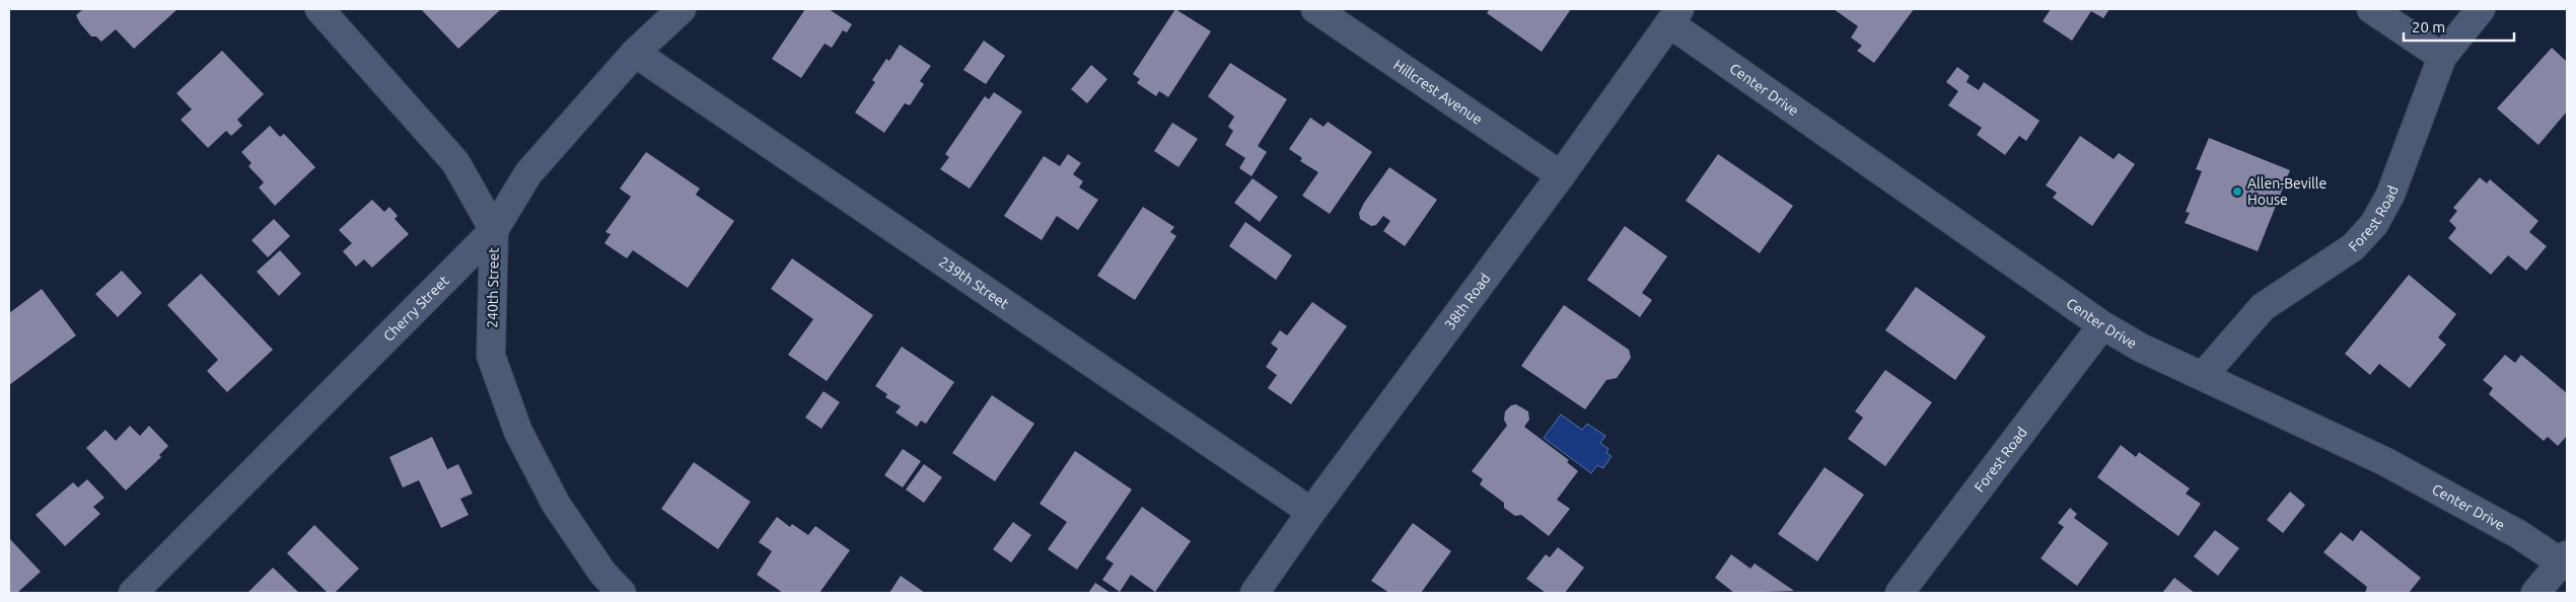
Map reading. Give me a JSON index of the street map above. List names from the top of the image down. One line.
{"streets":{"street":["Center Drive","Hillcrest Avenue","Forest Road","239th Street","240th Street","38th Road","Cherry Street"]},"crossings":[["Center Drive","Forest Road"],["Center Drive","38th Road"],["Hillcrest Avenue","38th Road"],["239th Street","38th Road"],["239th Street","Cherry Street"],["240th Street","Cherry Street"]],"places":["Allen-Beville House"],"scale_bar":"20 m"}
